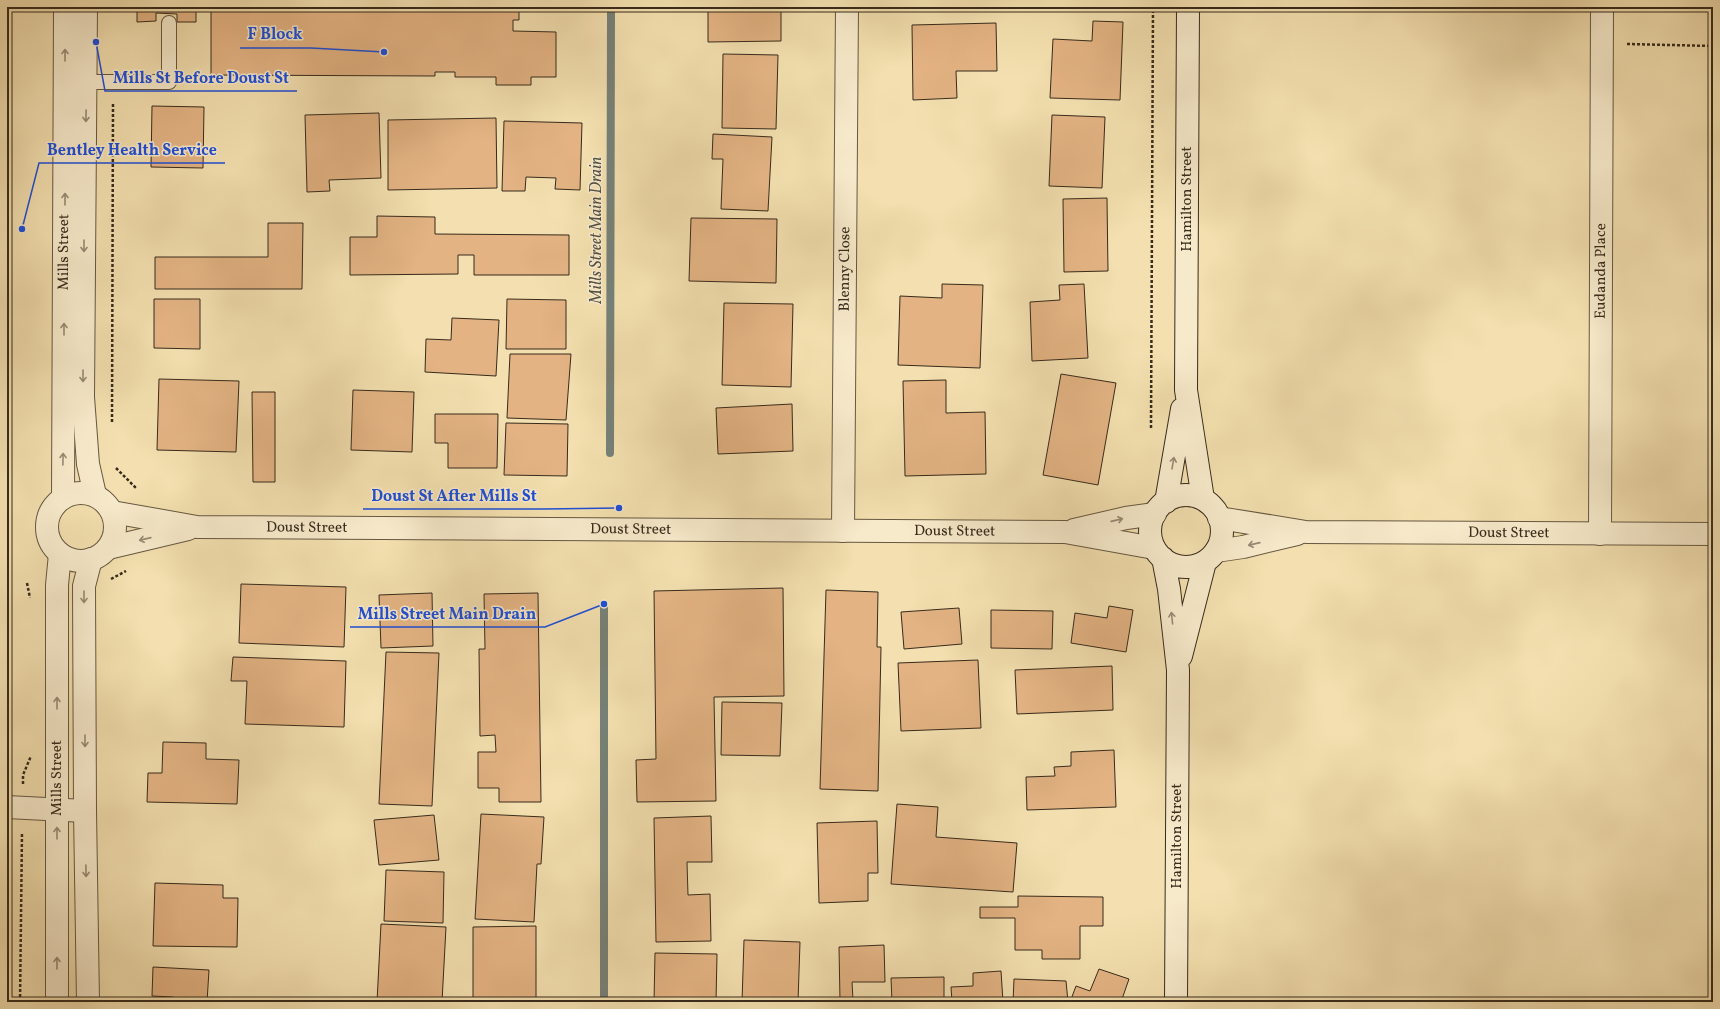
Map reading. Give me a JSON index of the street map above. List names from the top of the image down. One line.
{"streets":{"street":["Hamilton Street","Mills Street","Blenny Close","Eudanda Place","Doust Street"]},"crossings":[["Hamilton Street","Doust Street"],["Mills Street","Doust Street"],["Blenny Close","Doust Street"],["Eudanda Place","Doust Street"]],"water":["Mills Street Main Drain"],"places":["Mills St Before Doust St","F Block","Bentley Health Service","Doust St After Mills St","Mills Street Main Drain"]}
